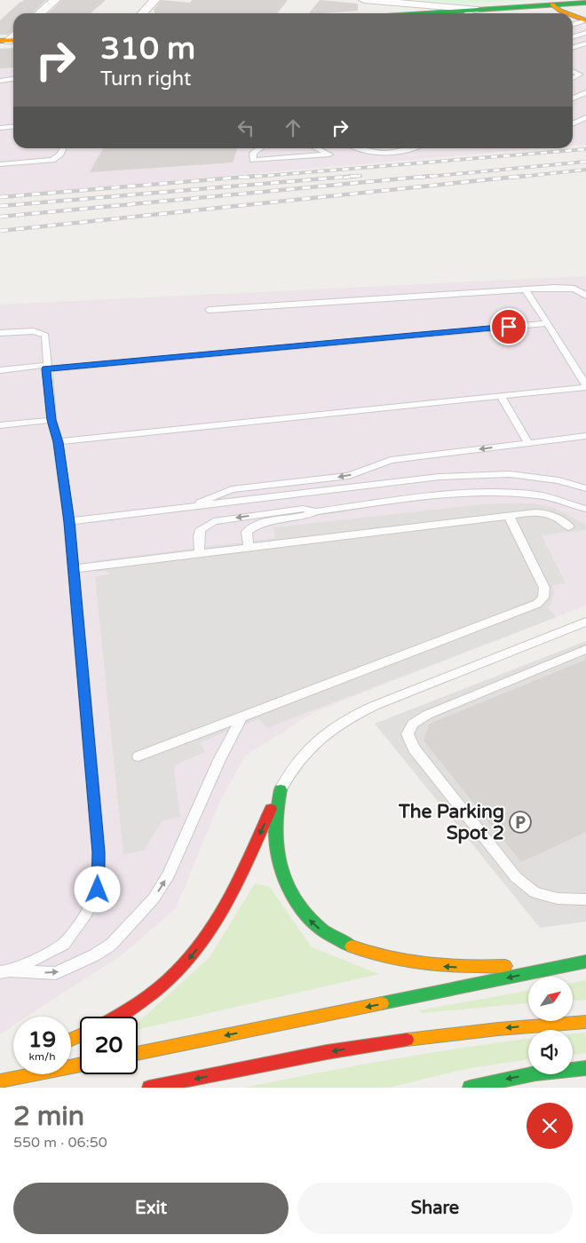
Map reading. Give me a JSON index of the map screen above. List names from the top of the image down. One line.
{"places":{"parking":["The Parking Spot 2"]},"north":"top right","page":{"turn":["310 m","Turn right"],"speed":"19 km/h","limit":"20","heading":["2 min","550 m · 06:50"],"buttons":["Exit","Share"]}}
